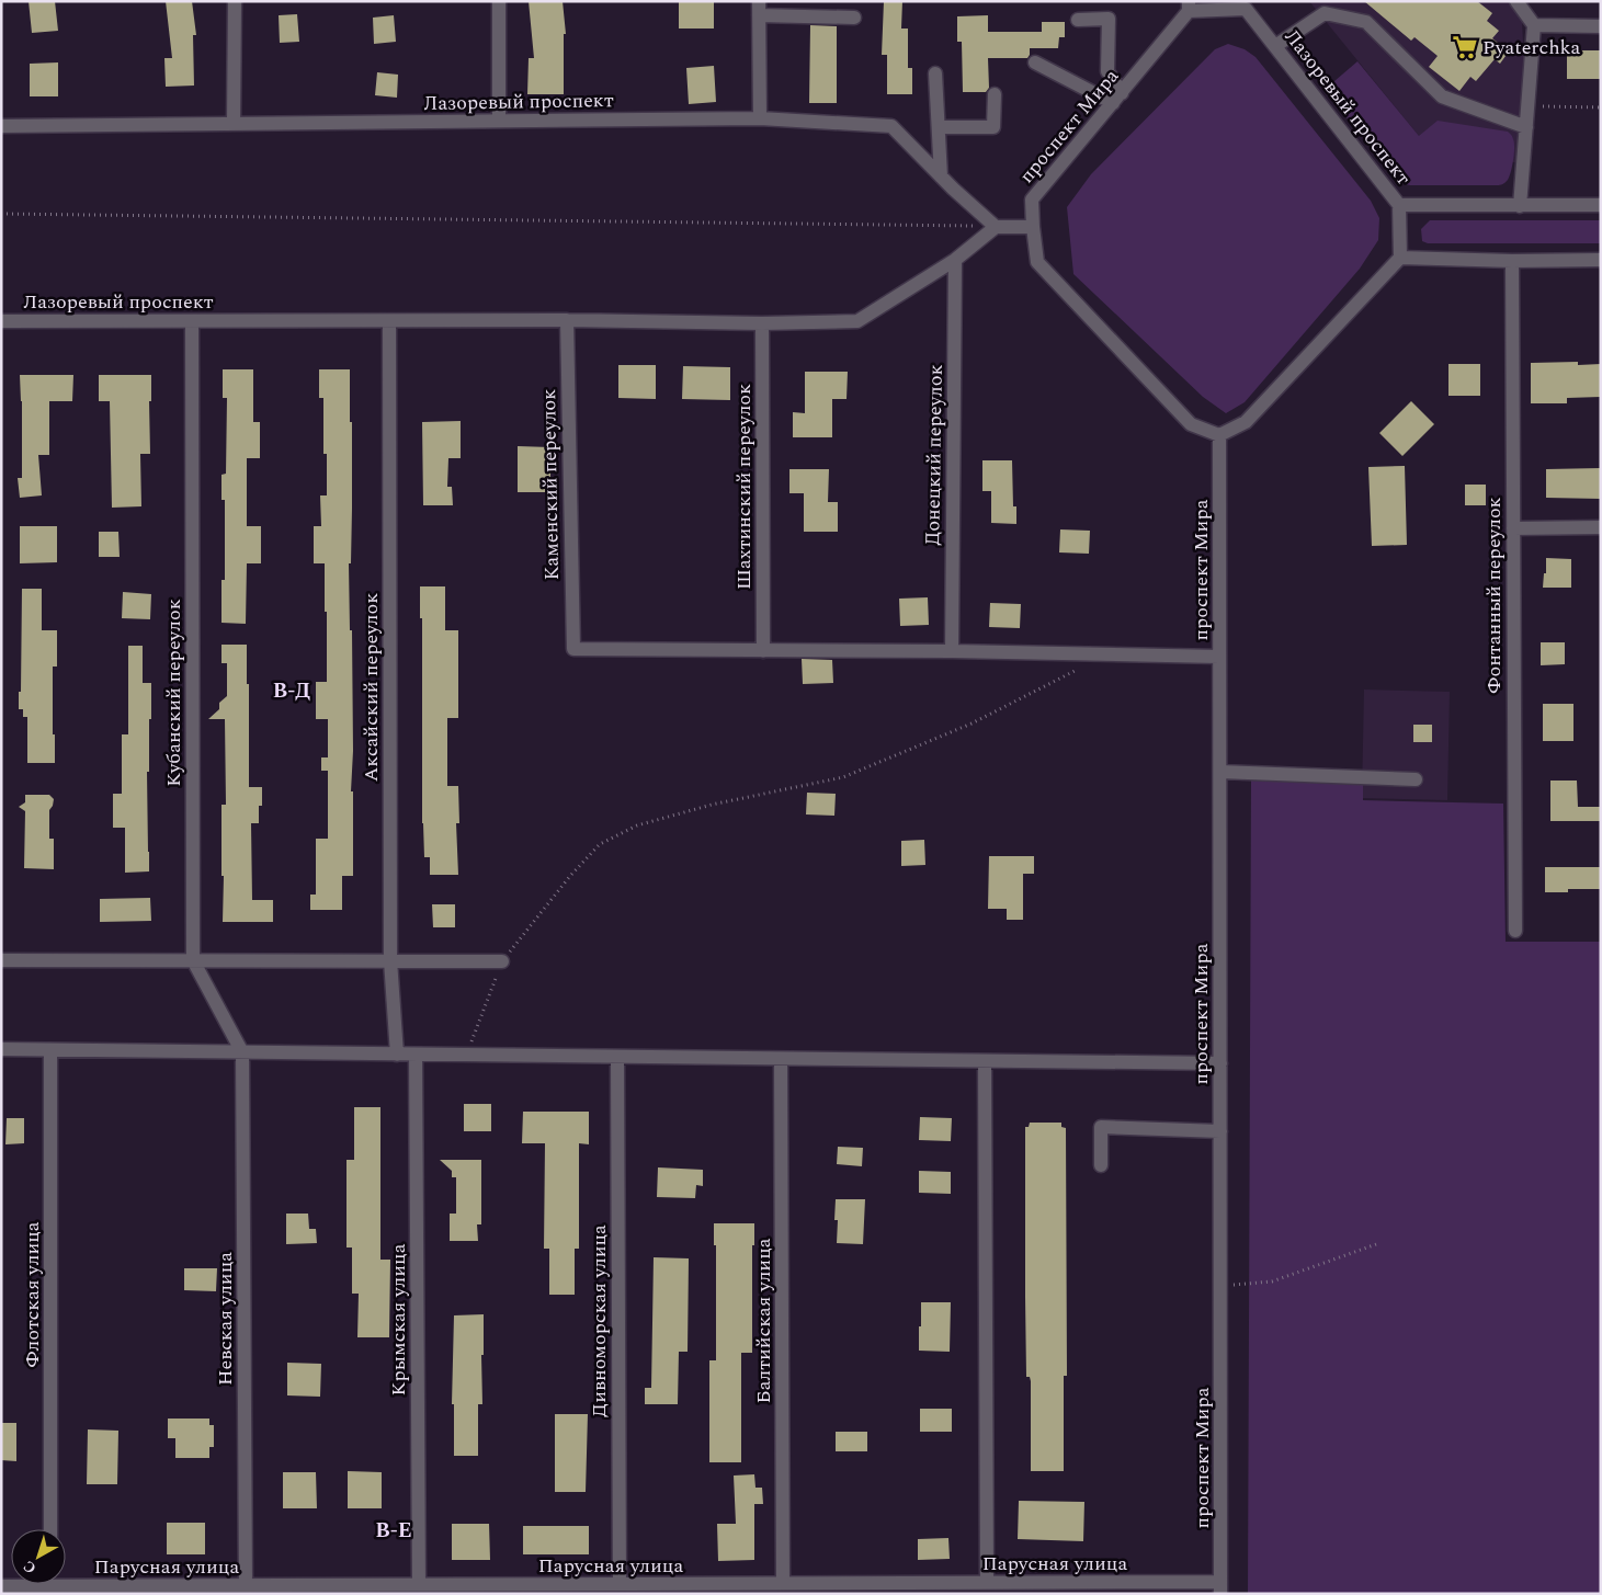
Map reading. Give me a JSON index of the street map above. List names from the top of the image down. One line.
{"streets":{"street":["Лазоревый проспект","проспект Мира","Донецкий переулок","Каменский переулок","Шахтинский переулок","Фонтанный переулок","Аксайский переулок","Кубанский переулок","Флотская улица","Невская улица","Крымская улица","Дивноморская улица","Балтийская улица","Парусная улица"]},"crossings":[["Лазоревый проспект","проспект Мира"],["Лазоревый проспект","Донецкий переулок"],["Лазоревый проспект","Каменский переулок"],["Лазоревый проспект","Шахтинский переулок"],["Лазоревый проспект","Аксайский переулок"],["Лазоревый проспект","Кубанский переулок"],["проспект Мира","Парусная улица"],["Каменский переулок","Шахтинский переулок"],["Кубанский переулок","Невская улица"],["Невская улица","Парусная улица"],["Крымская улица","Парусная улица"],["Дивноморская улица","Парусная улица"],["Балтийская улица","Парусная улица"]],"districts":["В-Д","В-Е"],"places":{"supermarket":["Pyaterchka"]},"north":"bottom left"}
